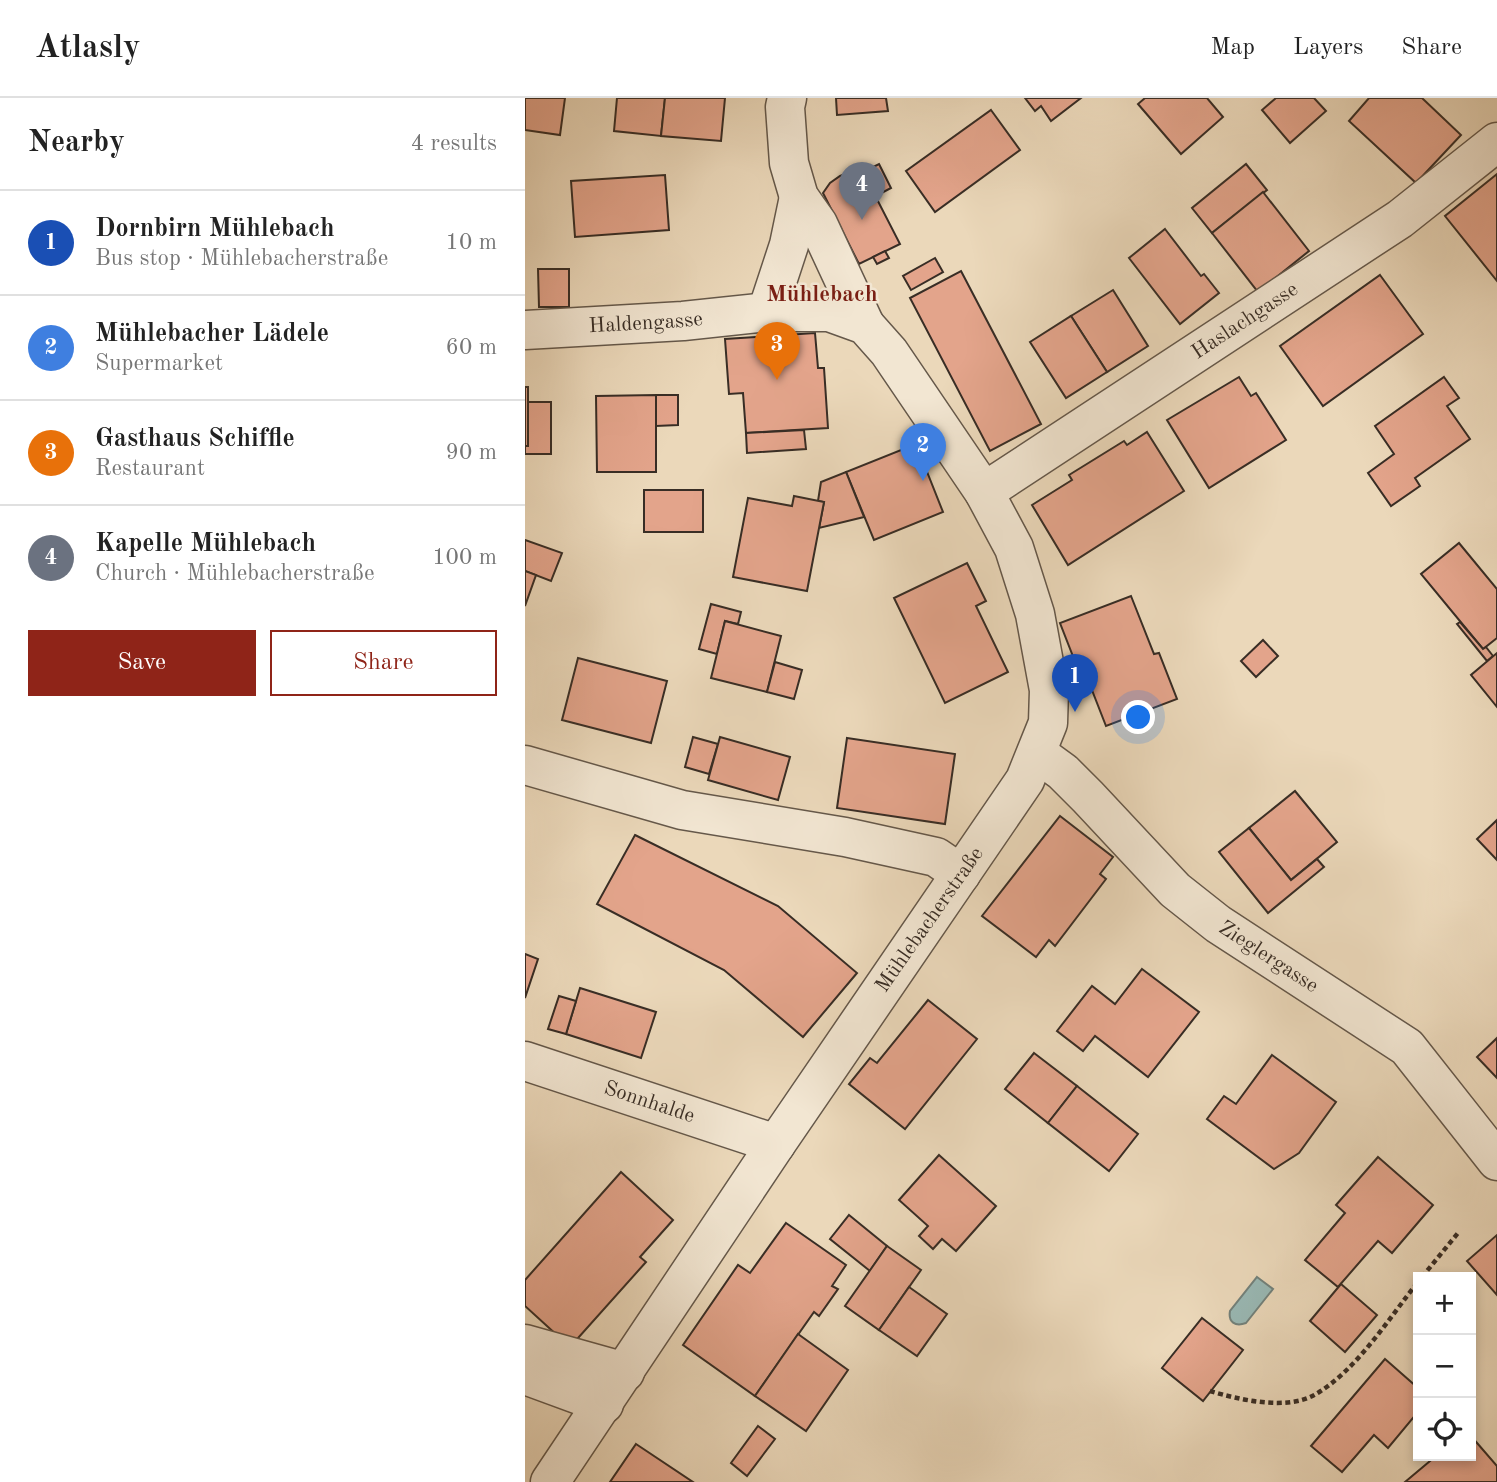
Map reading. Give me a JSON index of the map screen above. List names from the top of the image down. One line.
{"streets":{"street":["Haslachgasse","Haldengasse","Mühlebacherstraße","Zieglergasse","Sonnhalde"]},"crossings":[["Haslachgasse","Mühlebacherstraße"],["Haldengasse","Mühlebacherstraße"],["Mühlebacherstraße","Zieglergasse"],["Mühlebacherstraße","Sonnhalde"]],"districts":["Mühlebach"],"page":{"header":"Atlasly","nav":["Map","Layers","Share"],"heading":["Nearby","4 results"],"pins":["4","3","2","1"],"list":[{"mark":"1","name":"Dornbirn Mühlebach","note":"Bus stop · Mühlebacherstraße","value":"10 m"},{"mark":"2","name":"Mühlebacher Lädele","note":"Supermarket","value":"60 m"},{"mark":"3","name":"Gasthaus Schiffle","note":"Restaurant","value":"90 m"},{"mark":"4","name":"Kapelle Mühlebach","note":"Church · Mühlebacherstraße","value":"100 m"}],"buttons":["Save","Share"],"map_buttons":["+","−"]}}
